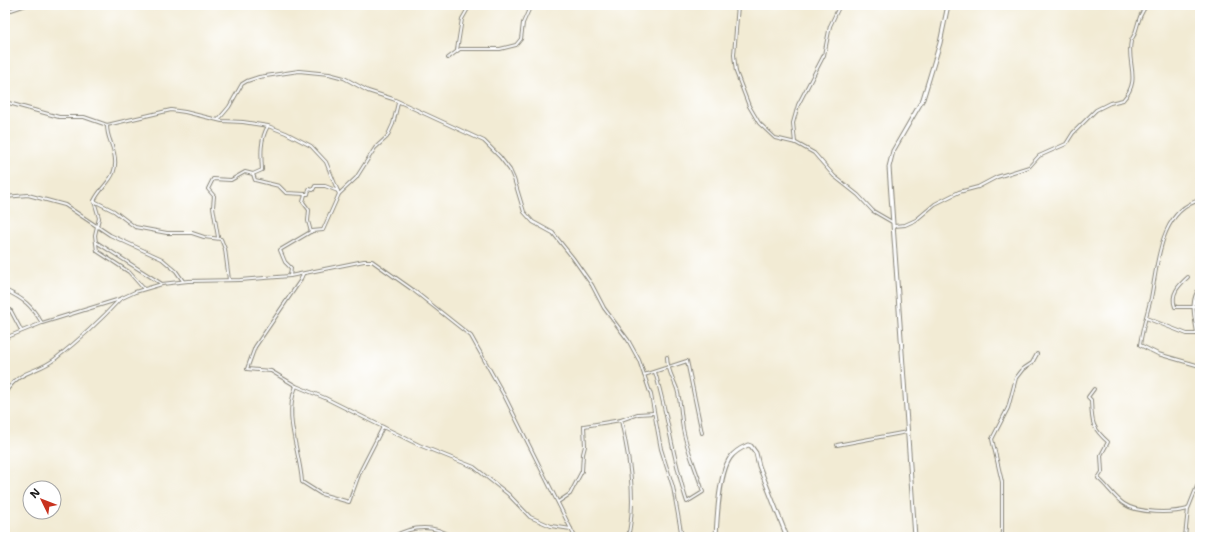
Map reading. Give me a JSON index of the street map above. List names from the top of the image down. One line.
{"north":"top left"}
